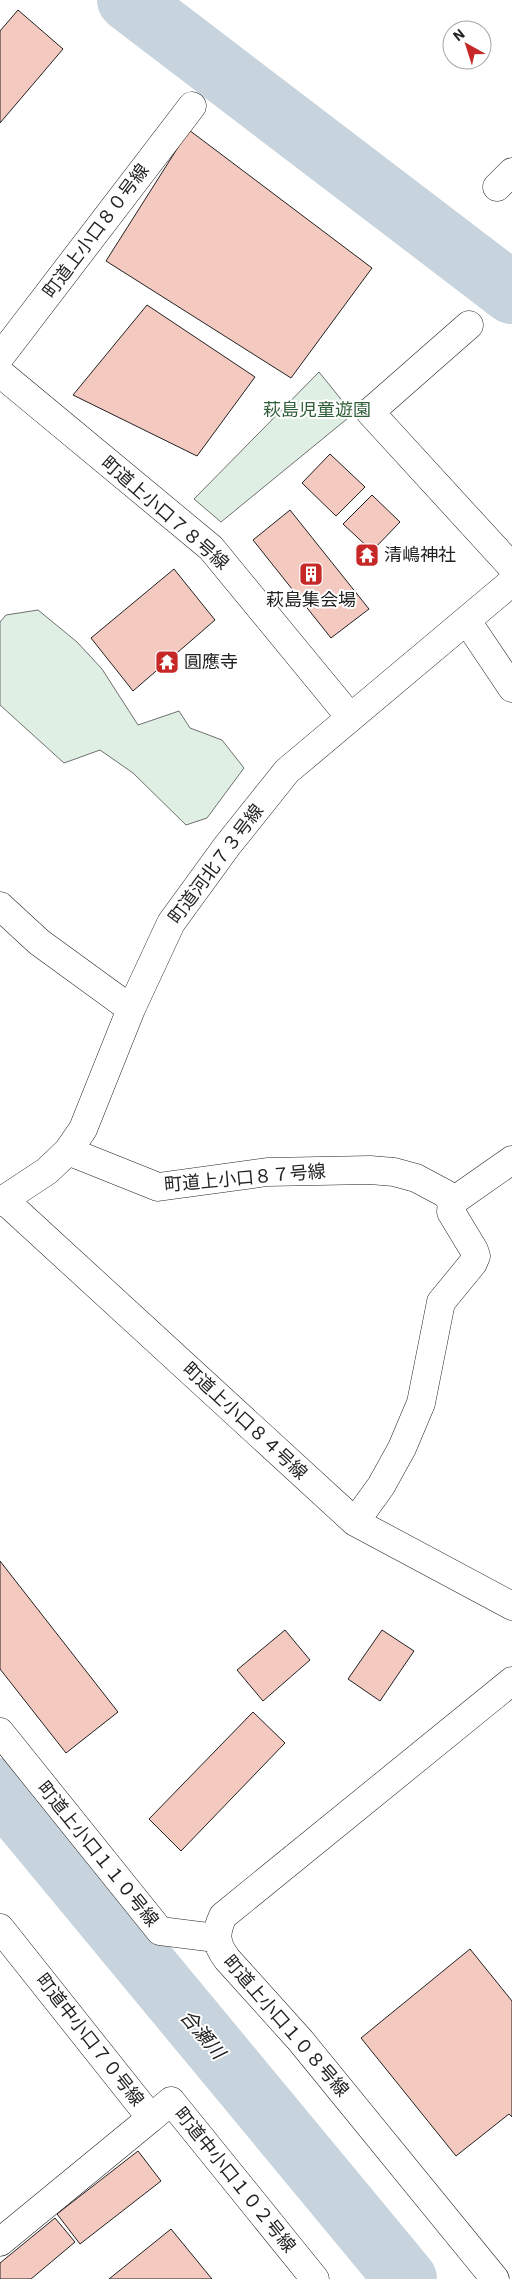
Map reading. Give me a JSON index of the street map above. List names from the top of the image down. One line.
{"streets":{"street":["町道上小口８０号線","町道上小口７８号線","町道河北７３号線","町道上小口８７号線","町道上小口８４号線","町道上小口１１０号線","町道上小口１０８号線","町道中小口７０号線","町道中小口１０２号線"]},"crossings":[["町道上小口７８号線","町道河北７３号線"],["町道河北７３号線","町道上小口８７号線"],["町道河北７３号線","町道上小口８４号線"],["町道上小口１１０号線","町道上小口１０８号線"],["町道中小口７０号線","町道中小口１０２号線"]],"water":["合瀬川"],"parks":["萩島児童遊園"],"places":{"temple":["清嶋神社","圓應寺"],"building":["萩島集会場"]},"north":"top left"}
